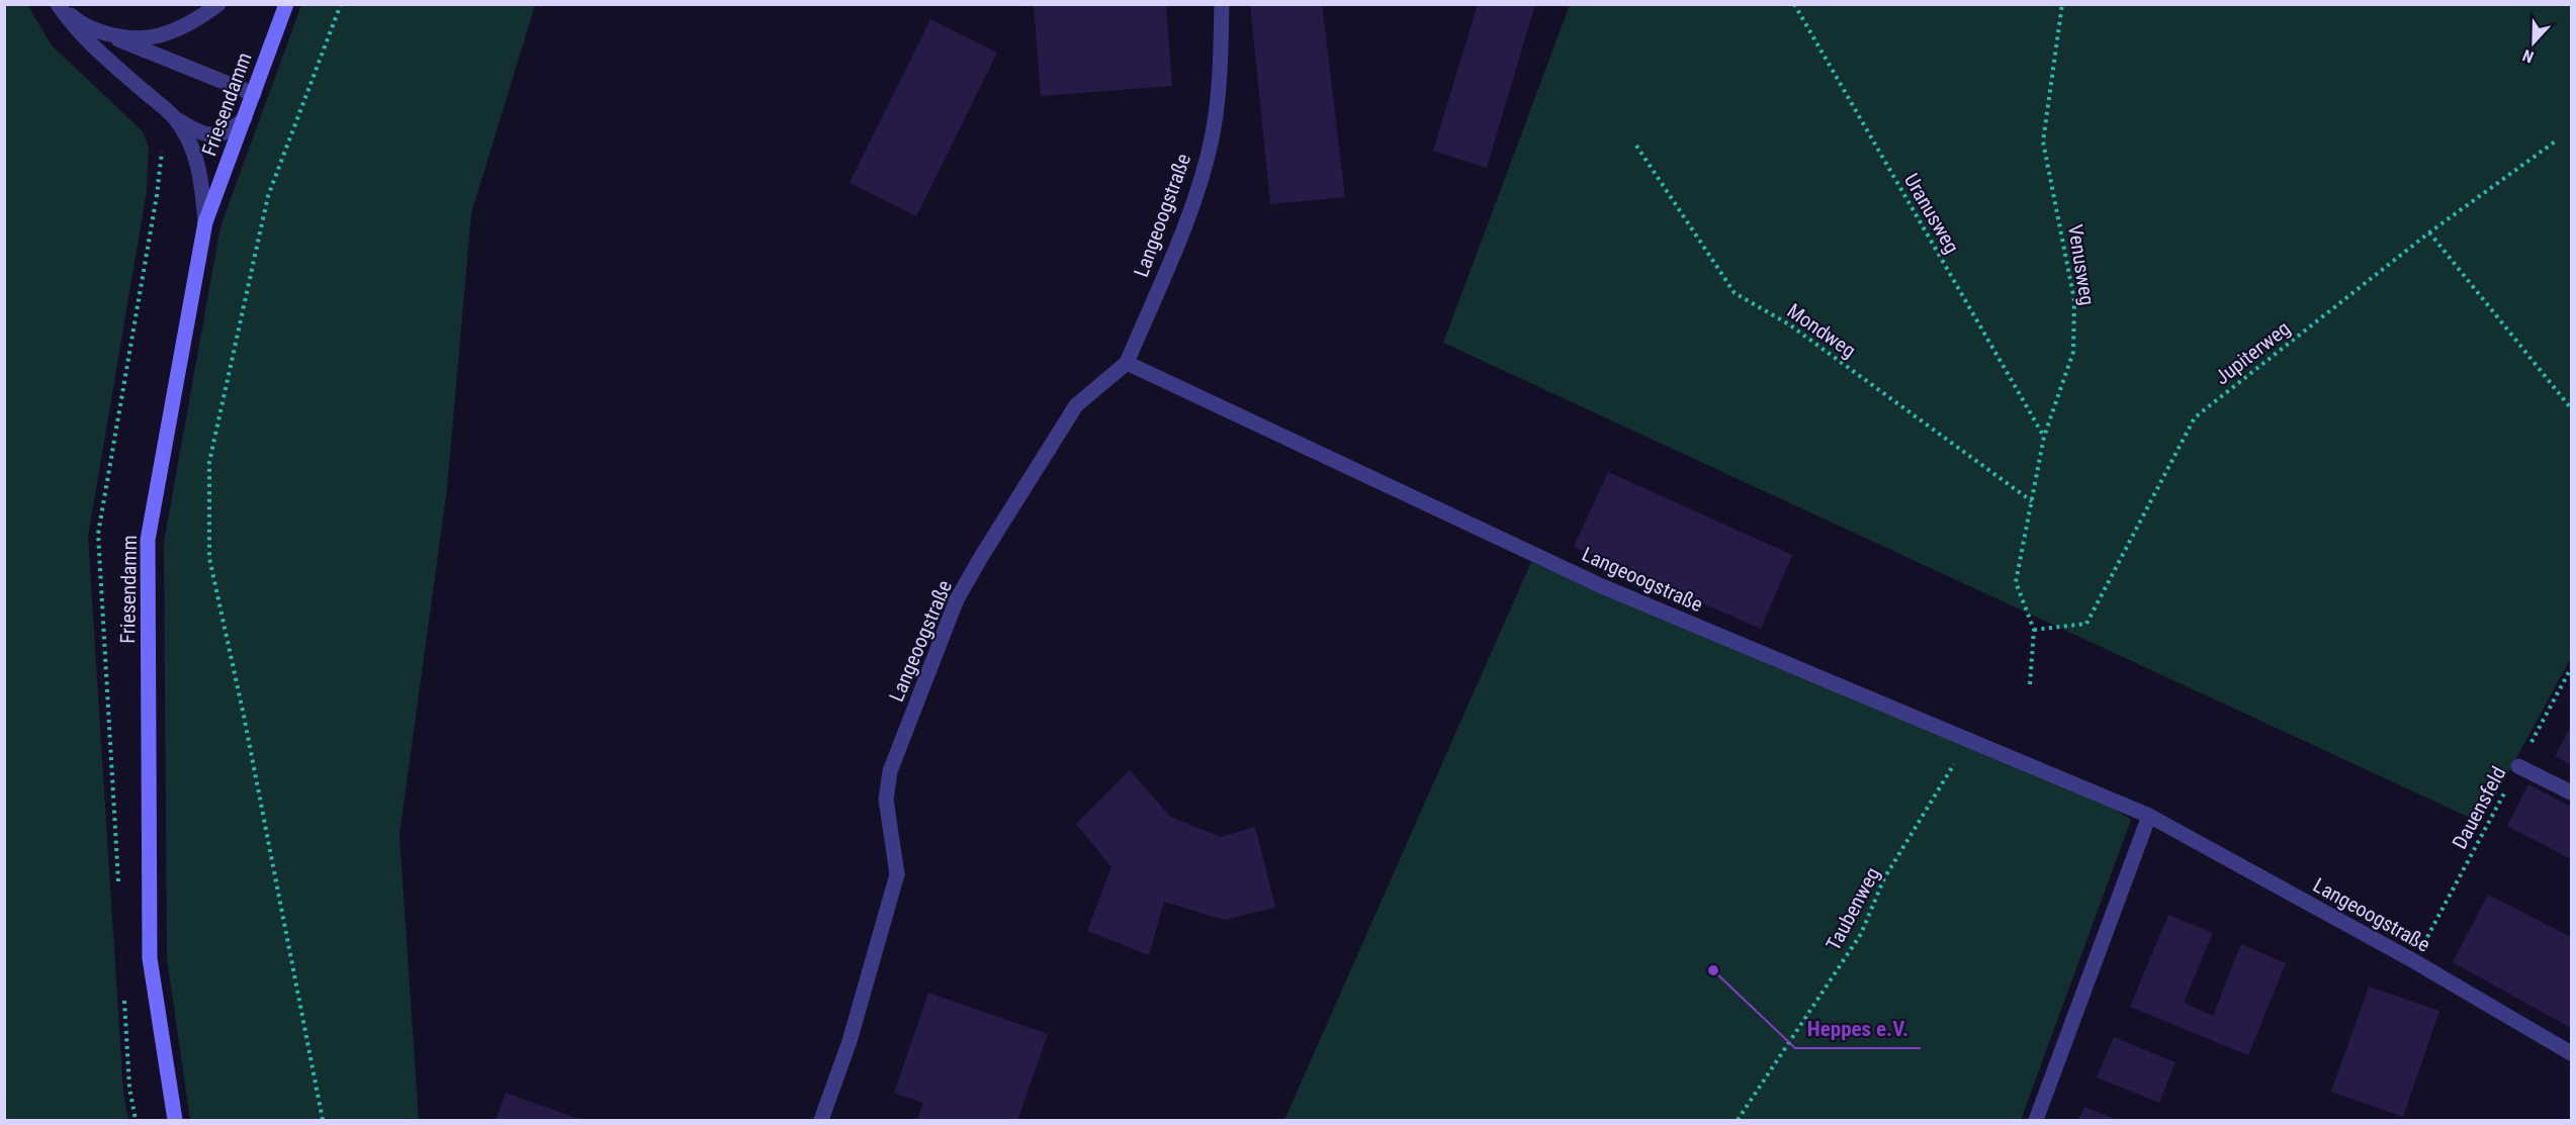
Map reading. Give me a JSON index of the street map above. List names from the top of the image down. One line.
{"streets":{"main road":["Friesendamm"],"street":["Langeoogstraße"],"path":["Uranusweg","Venusweg","Mondweg","Jupiterweg","Dauensfeld","Taubenweg"]},"crossings":[["Uranusweg","Venusweg"],["Langeoogstraße","Dauensfeld"],["Langeoogstraße","Taubenweg"],["Venusweg","Mondweg"],["Venusweg","Jupiterweg"]],"places":["Heppes e.V."],"north":"bottom"}
